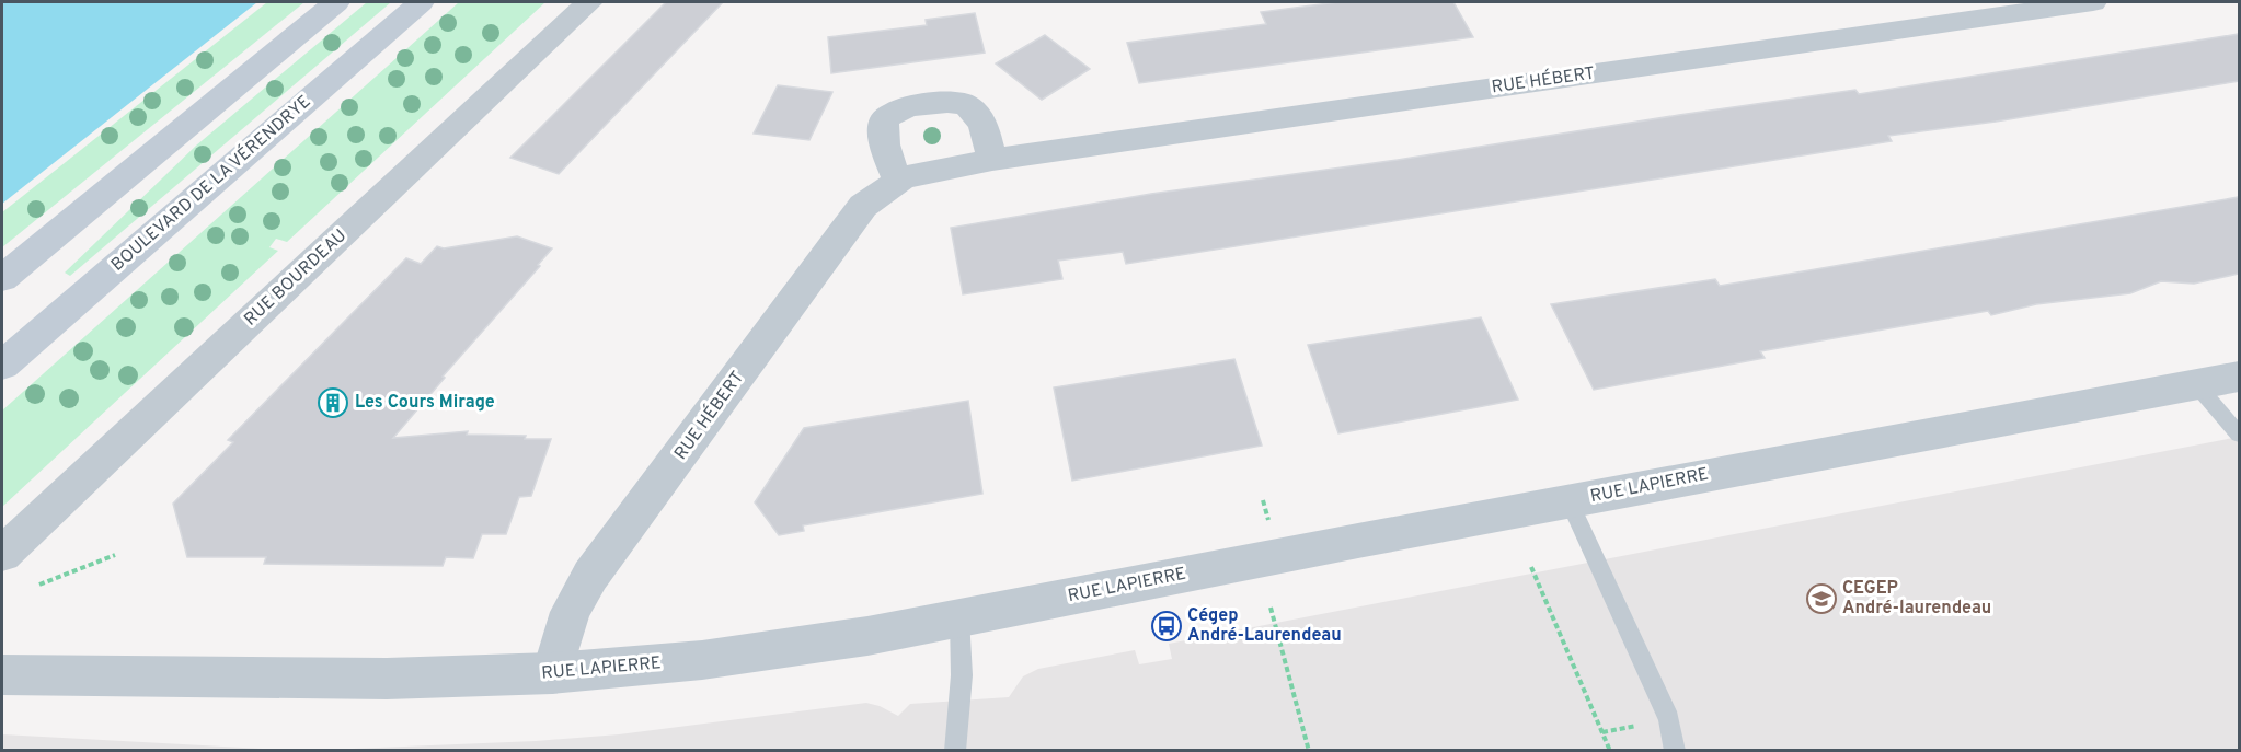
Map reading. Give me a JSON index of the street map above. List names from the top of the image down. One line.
{"streets":{"main road":["BOULEVARD DE LA VÉRENDRYE"],"street":["RUE HÉBERT","RUE BOURDEAU","RUE LAPIERRE"]},"crossings":[["RUE HÉBERT","RUE LAPIERRE"]],"places":{"building":["Les Cours Mirage"],"school or university":["CEGEP André-laurendeau"],"bus stop":["Cégep André-Laurendeau"]}}
